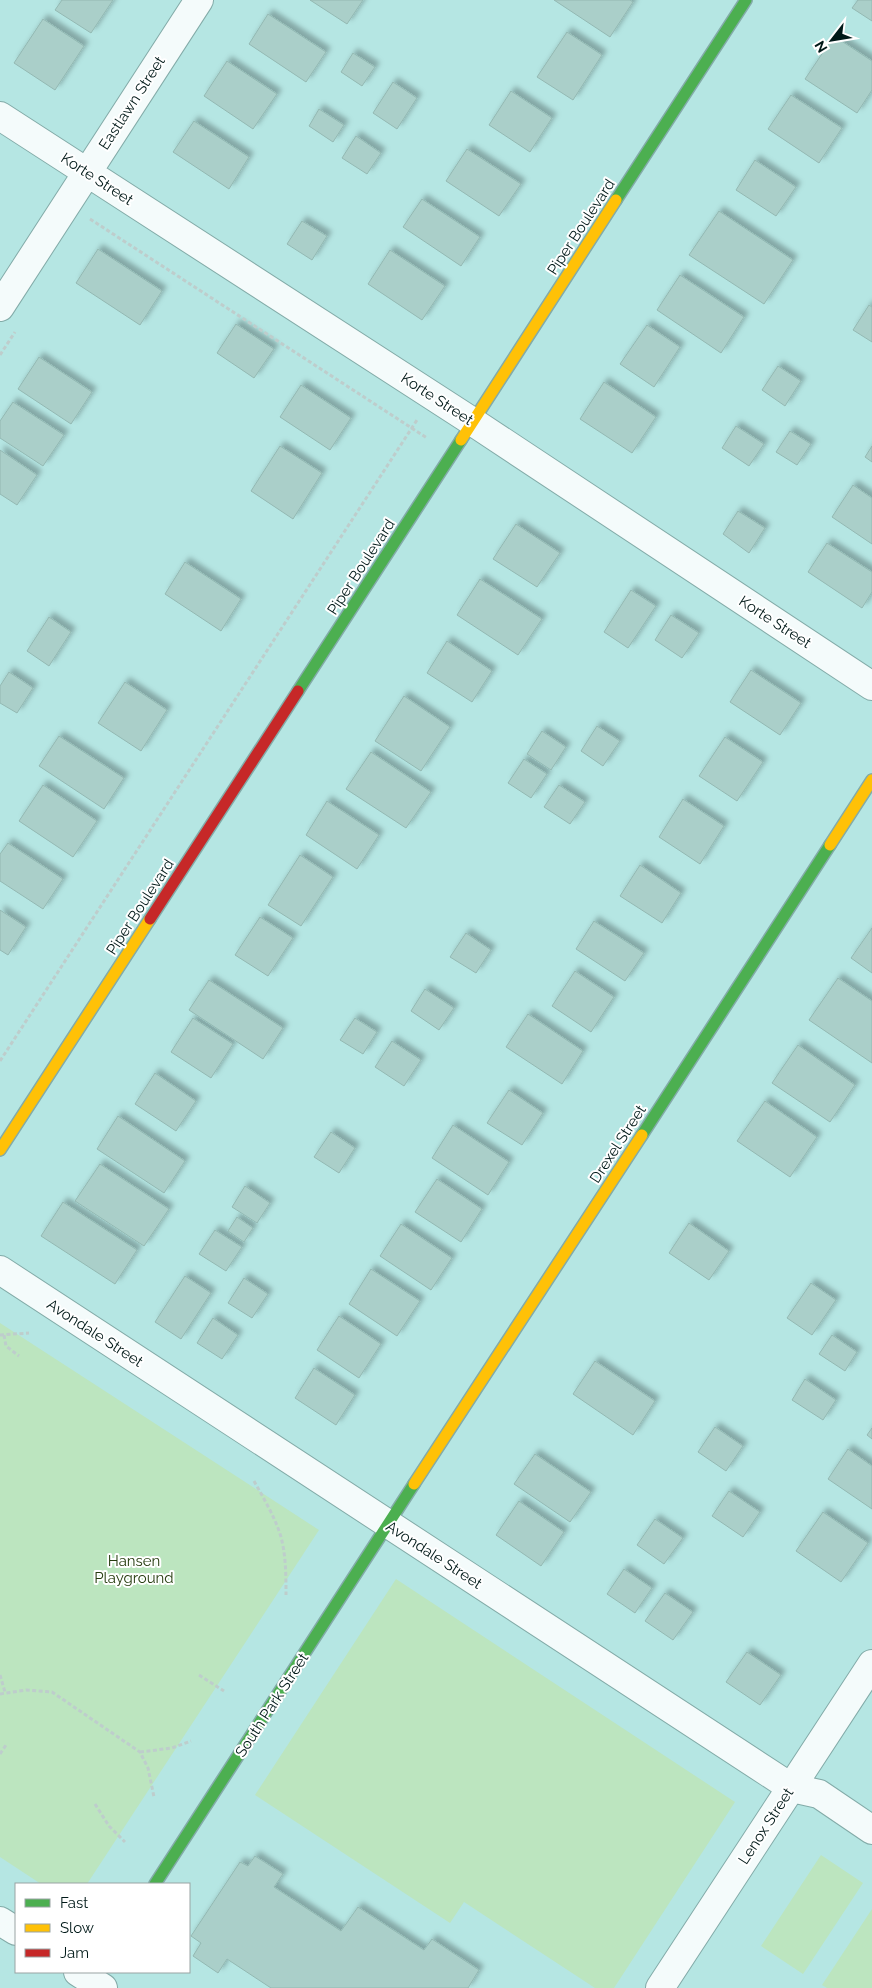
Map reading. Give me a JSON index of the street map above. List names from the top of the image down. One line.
{"streets":{"street":["Eastlawn Street","Korte Street","Piper Boulevard","Drexel Street","Avondale Street","South Park Street","Lenox Street"]},"crossings":[["Eastlawn Street","Korte Street"],["Korte Street","Piper Boulevard"],["Drexel Street","Avondale Street"],["Drexel Street","South Park Street"],["Avondale Street","South Park Street"],["Avondale Street","Lenox Street"]],"parks":["Hansen Playground"],"legend":["Fast","Slow","Jam"],"north":"bottom left"}
